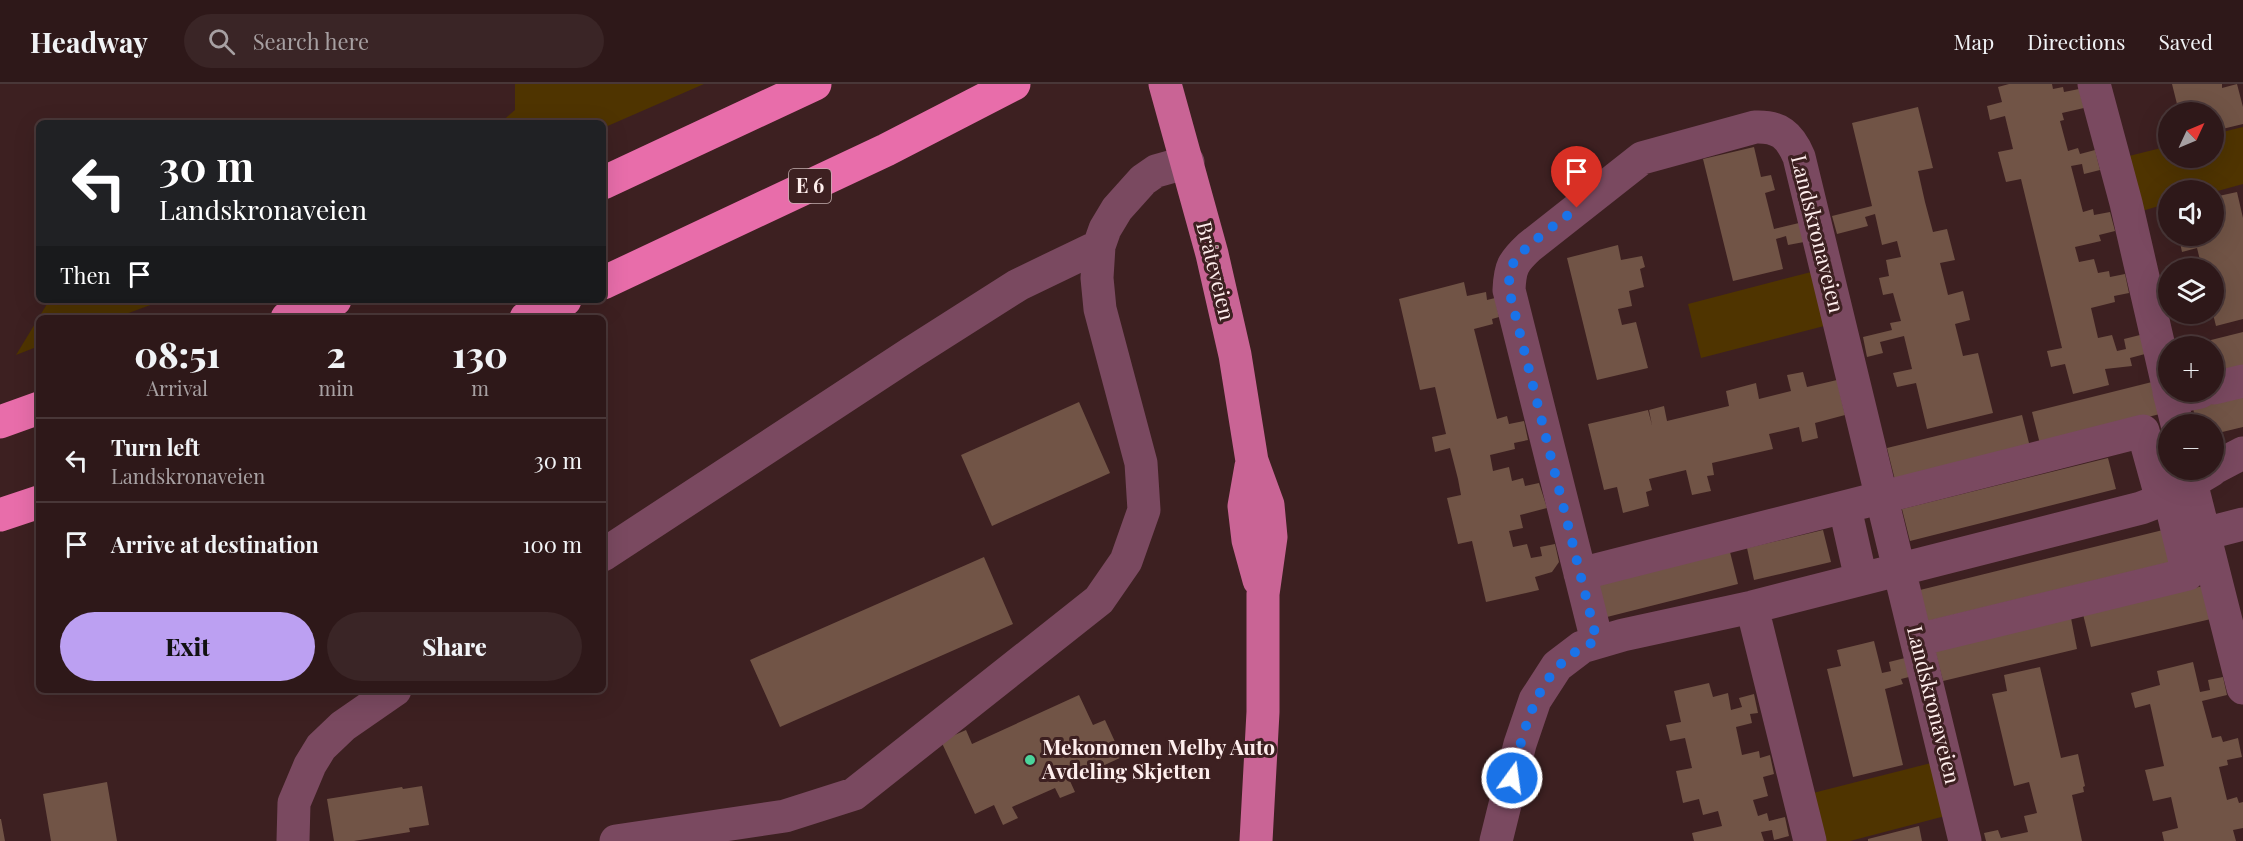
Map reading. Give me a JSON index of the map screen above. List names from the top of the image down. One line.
{"streets":{"highway":["E 6"],"main road":["Bråteveien"],"street":["Landskronaveien"]},"places":["Mekonomen Melby Auto Avdeling Skjetten"],"north":"top right","page":{"header":"Headway","search":"Search here","nav":["Map","Directions","Saved"],"map_buttons":["+","−"],"turn":["30 m","Landskronaveien"],"then":"Then","eta":["08:51","Arrival","2","min","130","m"],"list":[{"name":"Turn left","note":"Landskronaveien","value":"30 m"},{"name":"Arrive at destination","value":"100 m"}],"buttons":["Exit","Share"]}}
